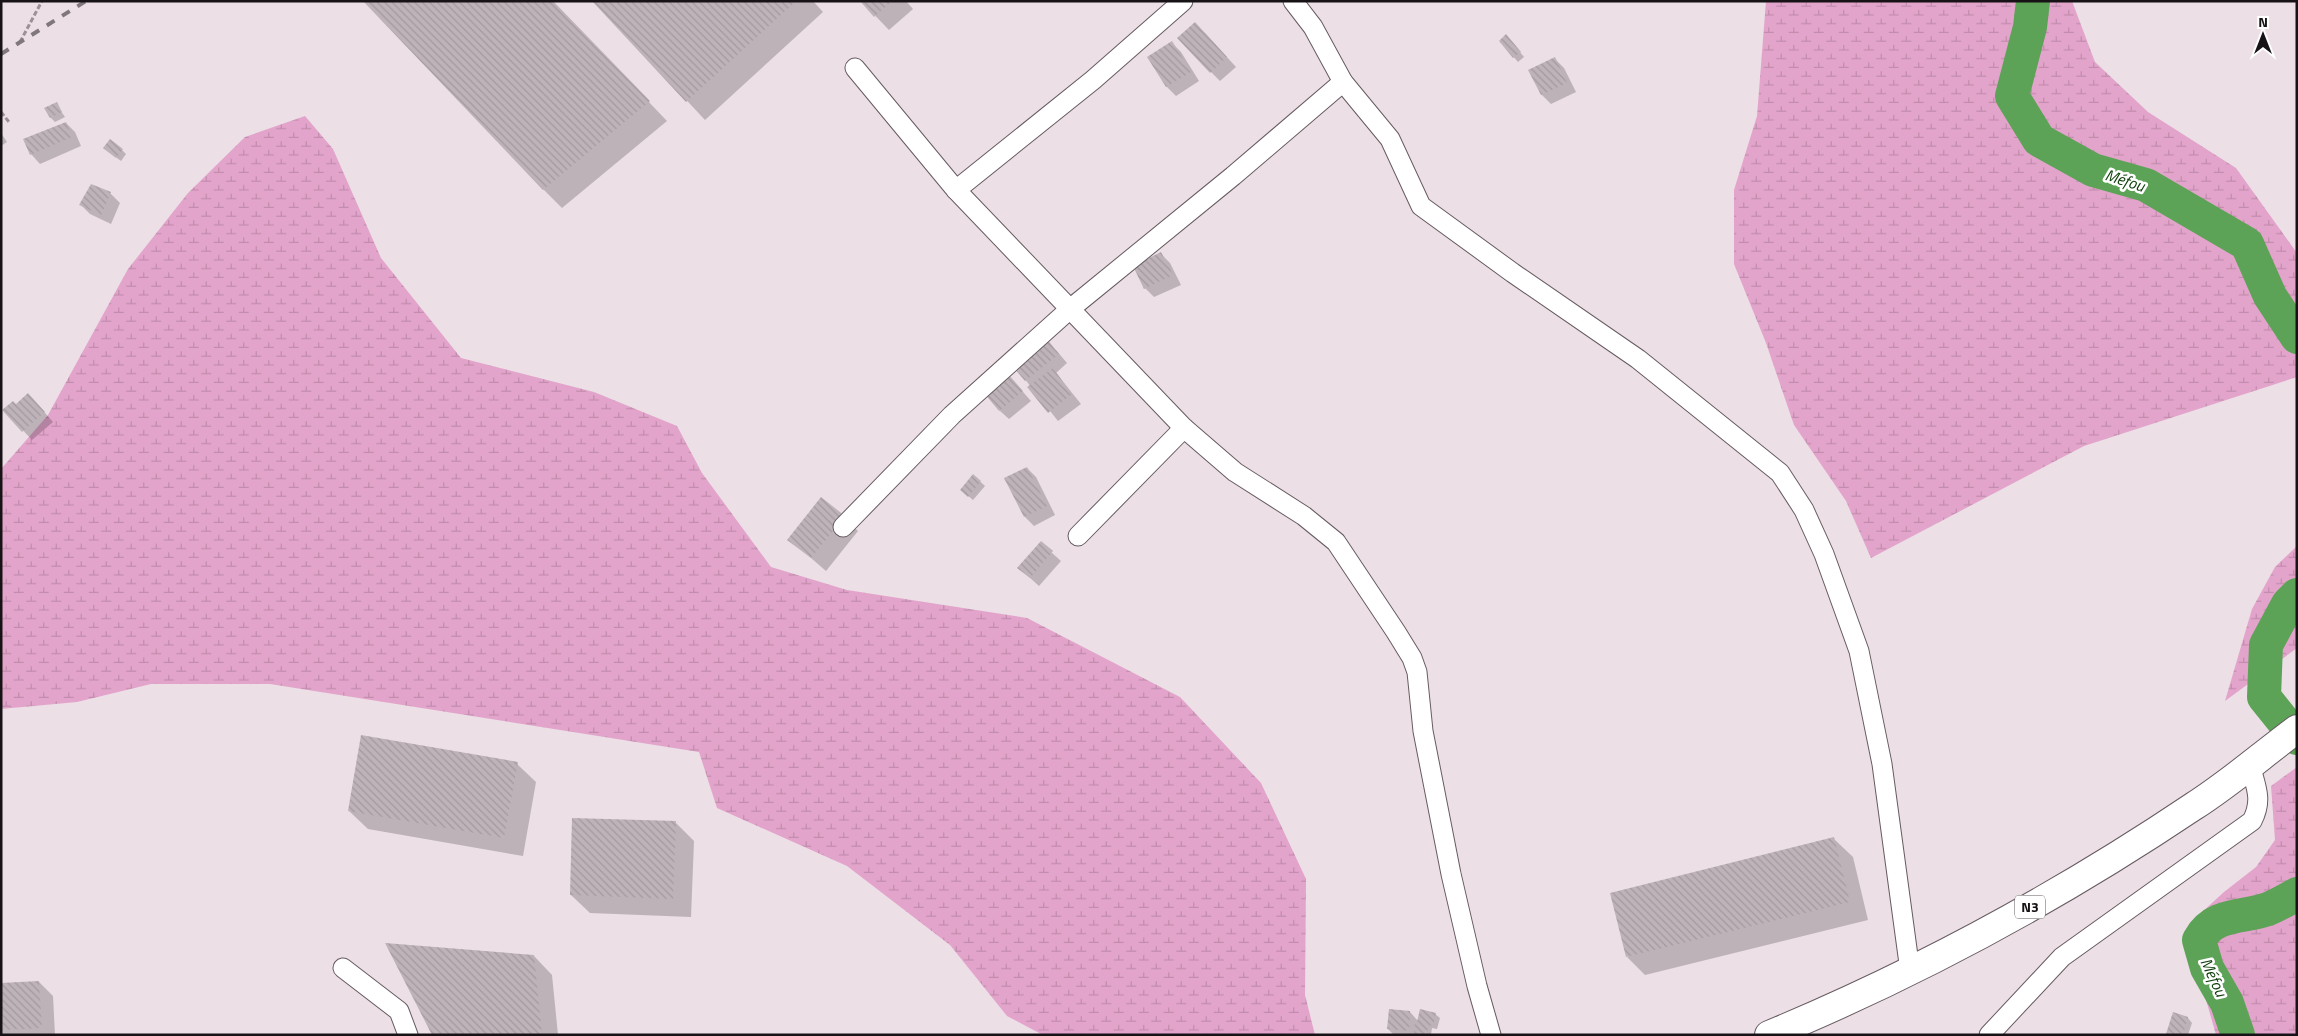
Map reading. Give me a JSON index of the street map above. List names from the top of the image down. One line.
{"streets":{"highway":["N3"]},"water":["Méfou"],"north":"top"}
